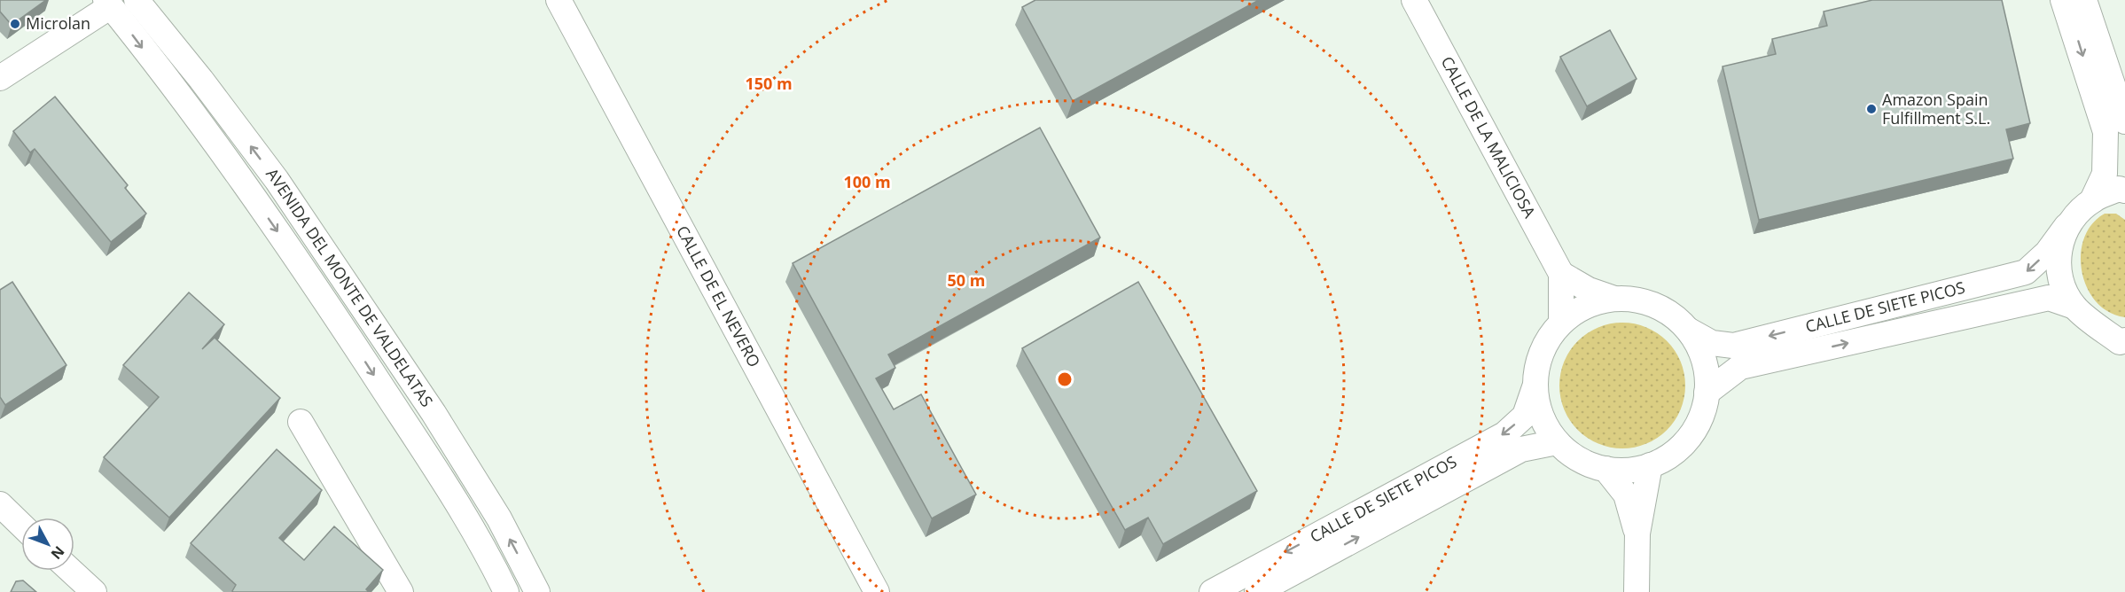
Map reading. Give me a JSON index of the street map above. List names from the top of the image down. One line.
{"streets":{"street":["CALLE DE LA MALICIOSA","AVENIDA DEL MONTE DE VALDELATAS","CALLE DE EL NEVERO","CALLE DE SIETE PICOS"]},"crossings":[["CALLE DE LA MALICIOSA","CALLE DE SIETE PICOS"]],"places":["Microlan","Amazon Spain Fulfillment S.L."],"north":"bottom right","rings":["150 m","100 m","50 m"]}
